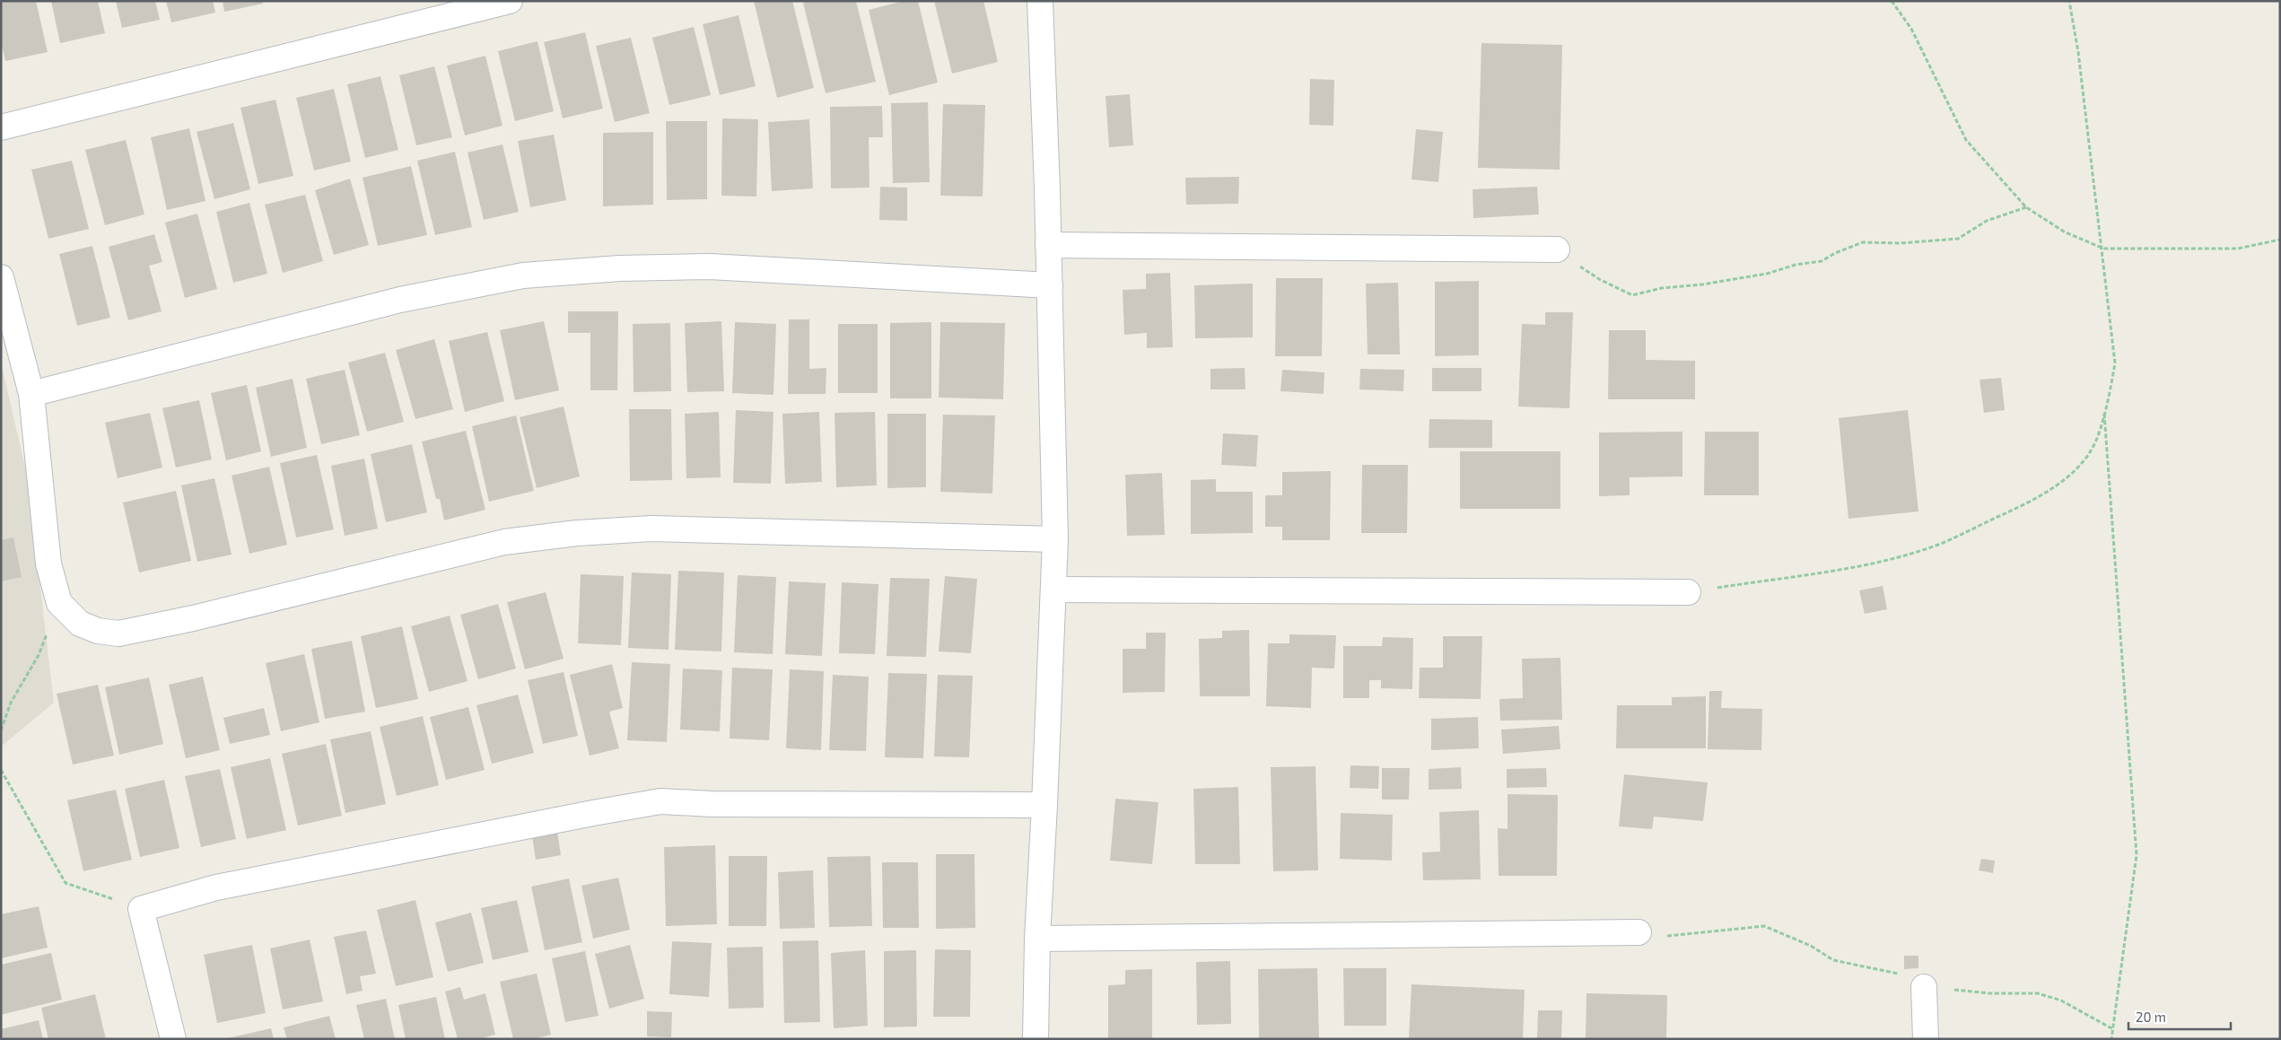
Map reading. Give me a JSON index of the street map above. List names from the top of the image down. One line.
{"scale_bar":"20 m"}
